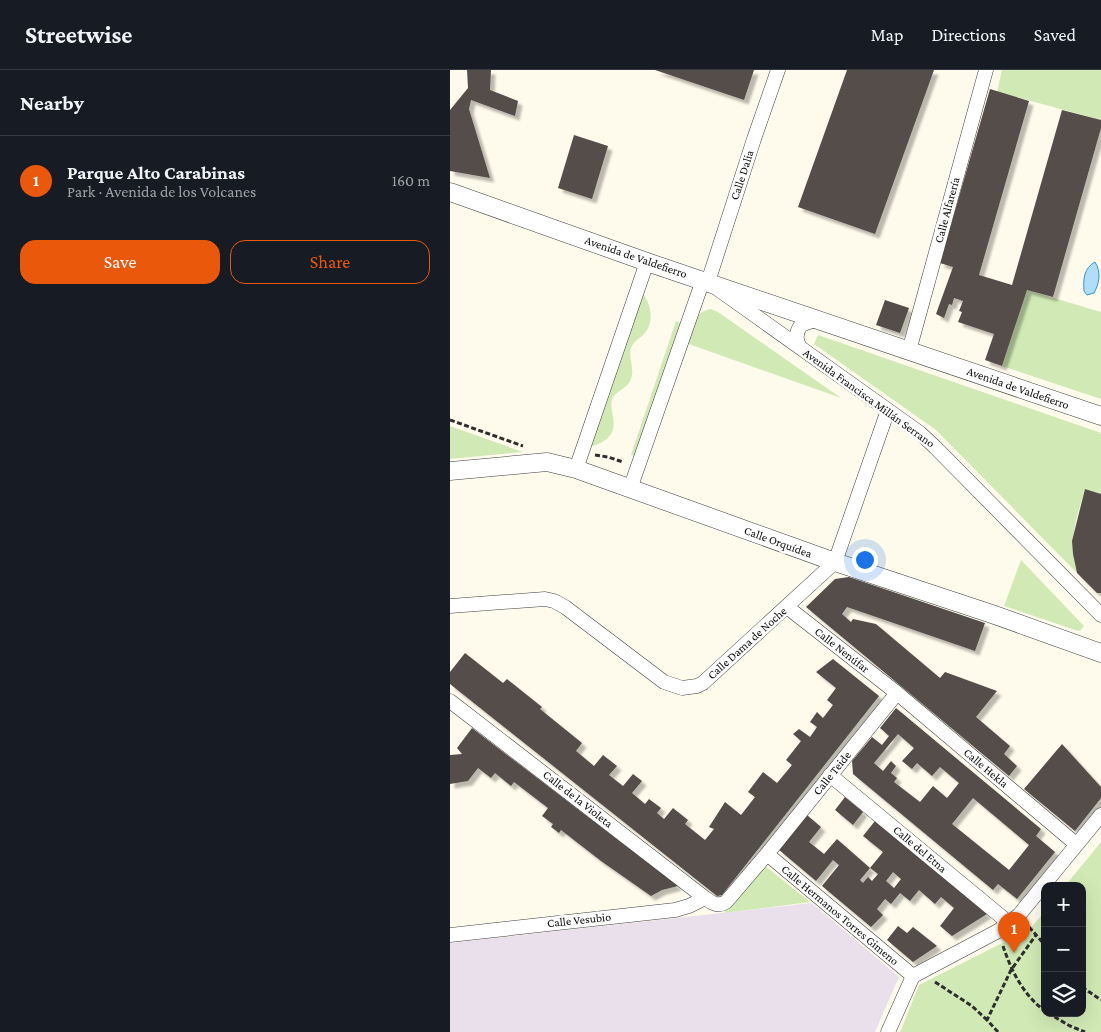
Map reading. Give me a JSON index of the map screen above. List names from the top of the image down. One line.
{"streets":{"street":["Calle Dalia","Calle Alfarería","Avenida de Valdefierro","Avenida Francisca Millán Serrano","Calle Orquídea","Calle Dama de Noche","Calle Nenúfar","Calle Hekla","Calle Teide","Calle de la Violeta","Calle del Etna","Calle Hermanos Torres Gimeno","Calle Vesubio"]},"crossings":[["Calle Dalia","Avenida de Valdefierro"],["Calle Dalia","Avenida Francisca Millán Serrano"],["Calle Dalia","Calle Orquídea"],["Calle Alfarería","Avenida de Valdefierro"],["Avenida de Valdefierro","Avenida Francisca Millán Serrano"],["Avenida Francisca Millán Serrano","Calle Dama de Noche"],["Calle Orquídea","Calle Dama de Noche"],["Calle Dama de Noche","Calle Nenúfar"],["Calle Nenúfar","Calle Hekla"],["Calle Nenúfar","Calle Teide"],["Calle Hekla","Calle Teide"],["Calle Teide","Calle de la Violeta"],["Calle Teide","Calle del Etna"],["Calle Teide","Calle Hermanos Torres Gimeno"],["Calle Teide","Calle Vesubio"],["Calle de la Violeta","Calle Vesubio"]],"page":{"header":"Streetwise","nav":["Map","Directions","Saved"],"heading":"Nearby","list":[{"mark":"1","name":"Parque Alto Carabinas","note":"Park · Avenida de los Volcanes","value":"160 m"}],"buttons":["Save","Share"],"map_buttons":["+","−"],"pins":"1"}}
